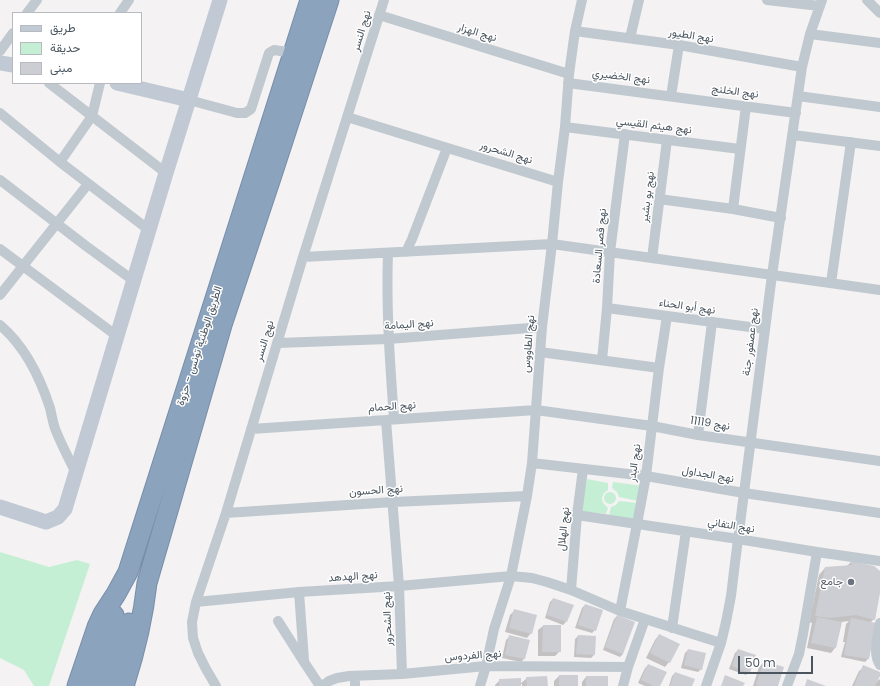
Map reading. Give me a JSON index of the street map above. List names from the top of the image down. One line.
{"streets":{"highway":["الطريق الوطنية تونس - حزوة"],"street":["نهج النسر","نهج الهزار","نهج الطيور","نهج الخضيري","نهج الخلنج","نهج هيثم القيسي","نهج الشحرور","نهج بو بشير","نهج قصر السعادة","نهج أبو الحناء","نهج اليمامة","نهج عصفور جنة","نهج الطاووس","نهج الحمام","نهج 11119","نهج البدر","نهج الجداول","نهج الحسون","نهج التفاني","نهج الهلال","نهج الهدهد","نهج الفردوس"]},"crossings":[["نهج النسر","نهج الهزار"],["نهج النسر","نهج الشحرور"],["نهج النسر","نهج اليمامة"],["نهج النسر","نهج الحمام"],["نهج النسر","نهج الحسون"],["نهج النسر","نهج الهدهد"],["نهج الهزار","نهج الخضيري"],["نهج الهزار","نهج الطاووس"],["نهج الطيور","نهج عصفور جنة"],["نهج الطيور","نهج الطاووس"],["نهج الخضيري","نهج الخلنج"],["نهج الخضيري","نهج الطاووس"],["نهج الخلنج","نهج عصفور جنة"],["نهج هيثم القيسي","نهج بو بشير"],["نهج هيثم القيسي","نهج قصر السعادة"],["نهج هيثم القيسي","نهج الطاووس"],["نهج الشحرور","نهج اليمامة"],["نهج الشحرور","نهج الطاووس"],["نهج الشحرور","نهج الحمام"],["نهج الشحرور","نهج الحسون"],["نهج الشحرور","نهج الهدهد"],["نهج الشحرور","نهج الفردوس"],["نهج قصر السعادة","نهج أبو الحناء"],["نهج أبو الحناء","نهج عصفور جنة"],["نهج أبو الحناء","نهج البدر"],["نهج اليمامة","نهج الطاووس"],["نهج عصفور جنة","نهج 11119"],["نهج عصفور جنة","نهج الجداول"],["نهج عصفور جنة","نهج التفاني"],["نهج عصفور جنة","نهج الهدهد"],["نهج الطاووس","نهج الحمام"],["نهج الطاووس","نهج 11119"],["نهج الطاووس","نهج الجداول"],["نهج الطاووس","نهج الحسون"],["نهج الطاووس","نهج الهدهد"],["نهج الطاووس","نهج الفردوس"],["نهج الحمام","نهج 11119"],["نهج 11119","نهج البدر"],["نهج البدر","نهج الجداول"],["نهج البدر","نهج التفاني"],["نهج البدر","نهج الهدهد"],["نهج الجداول","نهج الهلال"],["نهج التفاني","نهج الهلال"],["نهج الهلال","نهج الهدهد"]],"places":["جامع"],"legend":["طريق","حديقة","مبنى"],"scale_bar":"50 m"}
